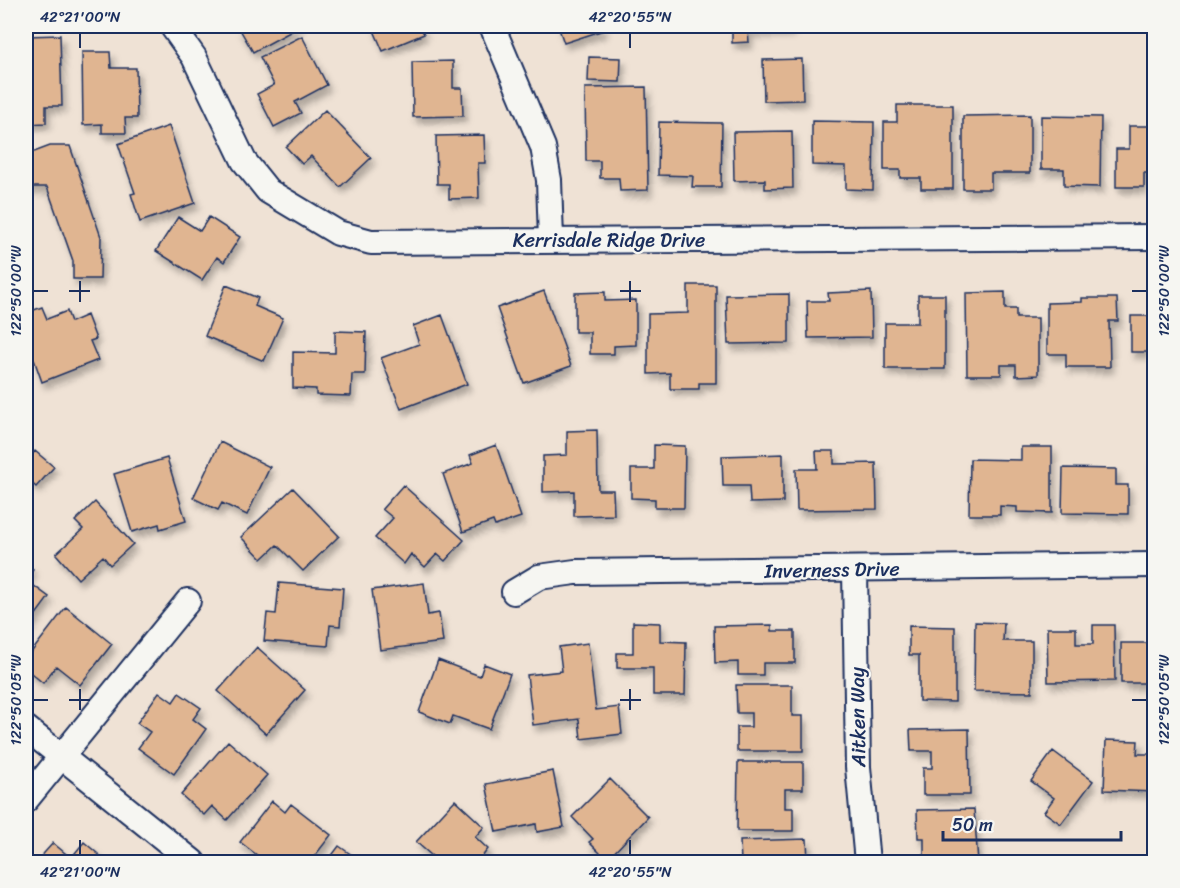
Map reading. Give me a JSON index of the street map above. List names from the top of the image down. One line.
{"streets":{"street":["Kerrisdale Ridge Drive","Inverness Drive","Aitken Way"]},"crossings":[["Inverness Drive","Aitken Way"]],"scale_bar":"50 m","coordinates":["42°21'00\"N","42°20'55\"N","122°50'00\"W","122°50'05\"W"]}
